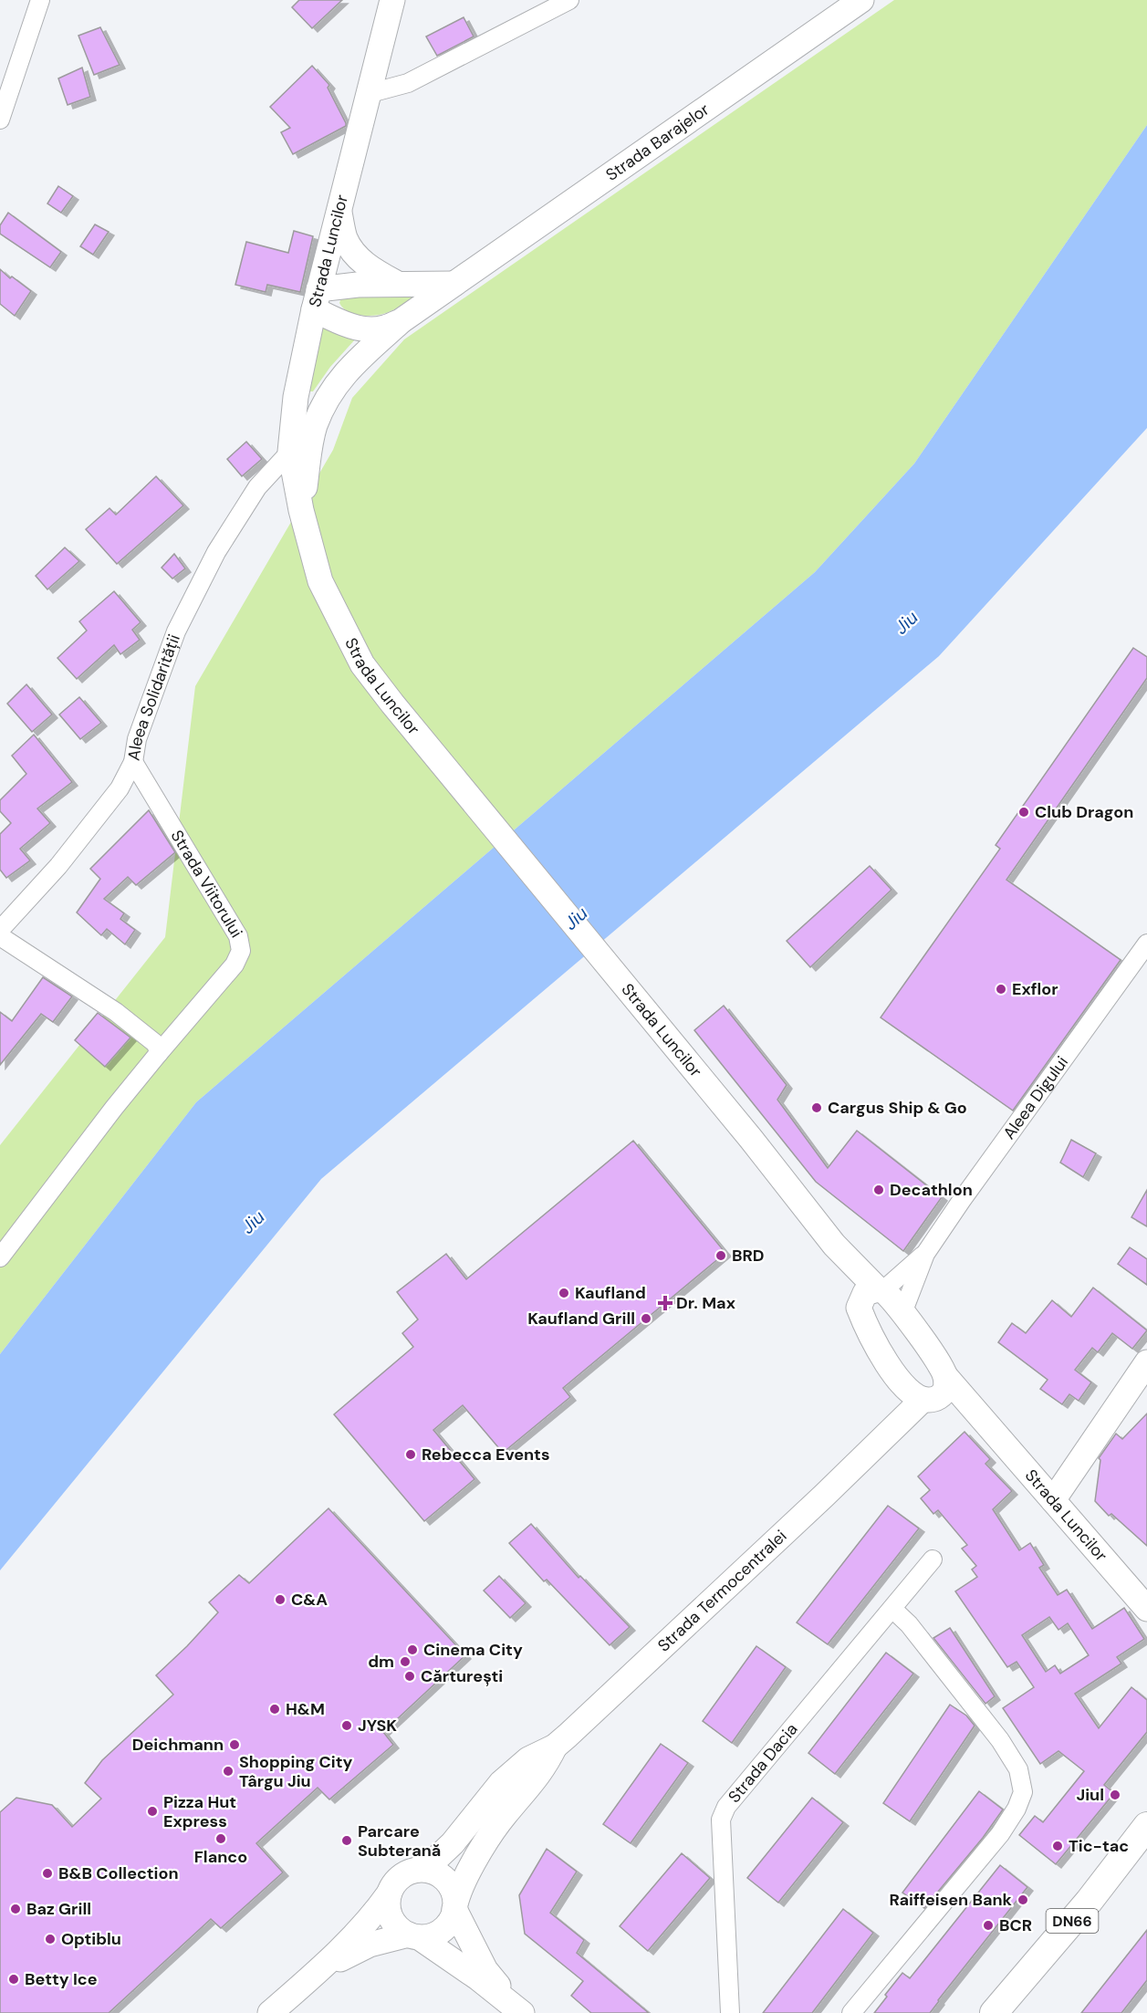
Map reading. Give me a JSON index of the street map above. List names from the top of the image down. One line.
{"streets":{"main road":["Strada Barajelor","Strada Luncilor","Strada Termocentralei","DN66"],"street":["Aleea Solidarității","Strada Viitorului","Aleea Digului","Strada Dacia"]},"crossings":[["Strada Barajelor","Strada Luncilor"],["Strada Luncilor","Aleea Solidarității"],["Strada Luncilor","Aleea Digului"],["Strada Luncilor","Strada Termocentralei"],["Aleea Solidarității","Strada Viitorului"]],"water":["Jiu"],"places":{"other":["Club Dragon","Exflor","Cargus Ship & Go","Decathlon","BRD","Kaufland","Kaufland Grill","Rebecca Events","C&A","Cinema City","dm","Cărturești","H&M","JYSK","Deichmann","Shopping City Târgu Jiu","Jiul","Pizza Hut Express","Flanco","Parcare Subterană","Tic-tac","B&B Collection","Raiffeisen Bank","Baz Grill","BCR","Optiblu","Betty Ice"],"health":["Dr. Max"]}}
